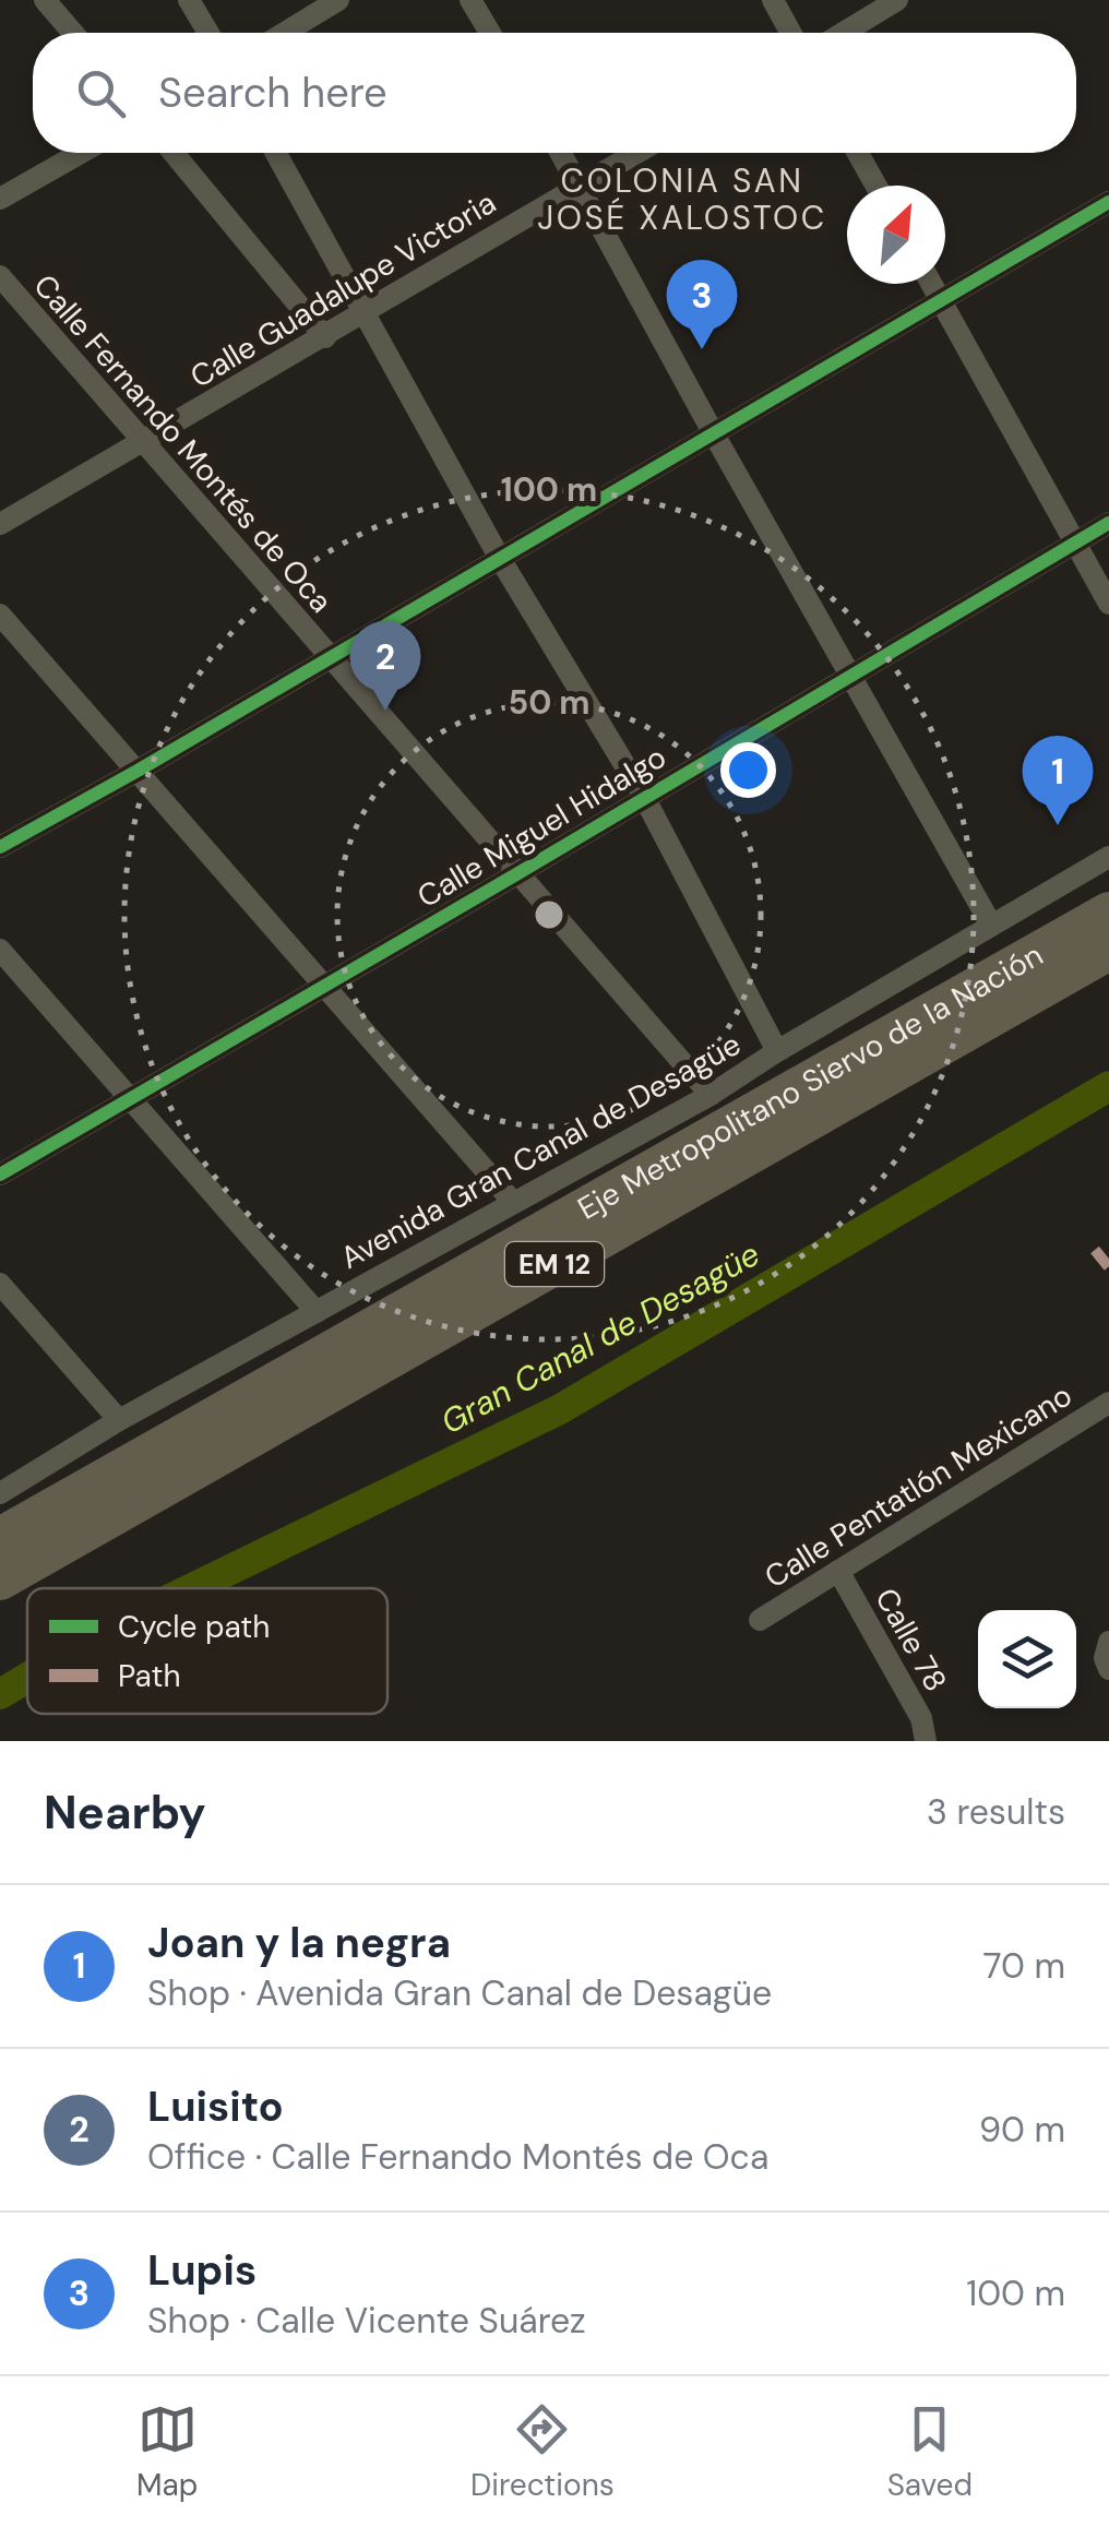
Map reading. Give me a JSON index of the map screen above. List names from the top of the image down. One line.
{"streets":{"highway":["Eje Metropolitano Siervo de la Nación","EM 12"],"street":["Calle Guadalupe Victoria","Calle Fernando Montés de Oca","Calle Miguel Hidalgo","Avenida Gran Canal de Desagüe","Calle Pentatlón Mexicano","Calle 78"]},"crossings":[["Calle Guadalupe Victoria","Calle Fernando Montés de Oca"],["Calle Fernando Montés de Oca","Calle Miguel Hidalgo"],["Calle Fernando Montés de Oca","Avenida Gran Canal de Desagüe"],["Calle Pentatlón Mexicano","Calle 78"]],"districts":["COLONIA SAN JOSÉ XALOSTOC"],"water":["Gran Canal de Desagüe"],"legend":["Cycle path","Path"],"north":"top right","page":{"search":"Search here","pins":["3","2","1"],"heading":["Nearby","3 results"],"list":[{"mark":"1","name":"Joan y la negra","note":"Shop · Avenida Gran Canal de Desagüe","value":"70 m"},{"mark":"2","name":"Luisito","note":"Office · Calle Fernando Montés de Oca","value":"90 m"},{"mark":"3","name":"Lupis","note":"Shop · Calle Vicente Suárez","value":"100 m"}],"nav":["Map","Directions","Saved"]},"rings":["100 m","50 m"]}
